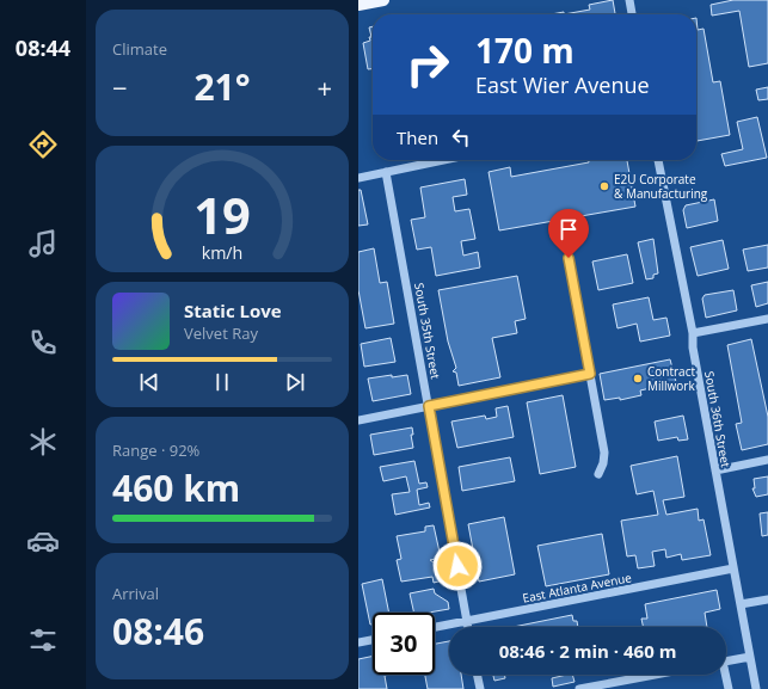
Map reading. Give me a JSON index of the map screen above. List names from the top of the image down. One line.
{"streets":{"street":["South 35th Street","South 36th Street","East Atlanta Avenue"]},"crossings":[["South 35th Street","East Atlanta Avenue"],["South 36th Street","East Atlanta Avenue"]],"places":["E2U Corporate & Manufacturing","Contract Millwork"],"page":{"tabs":"08:44","tile":["Climate",["Range · 92%","460 km"],["Arrival","08:46"]],"turn":["170 m","East Wier Avenue"],"heat":["−","21°","+"],"then":"Then","song":["Static Love","Velvet Ray"],"limit":"30","trip":"08:46 · 2 min · 460 m","gauge":["19","km/h"]}}
